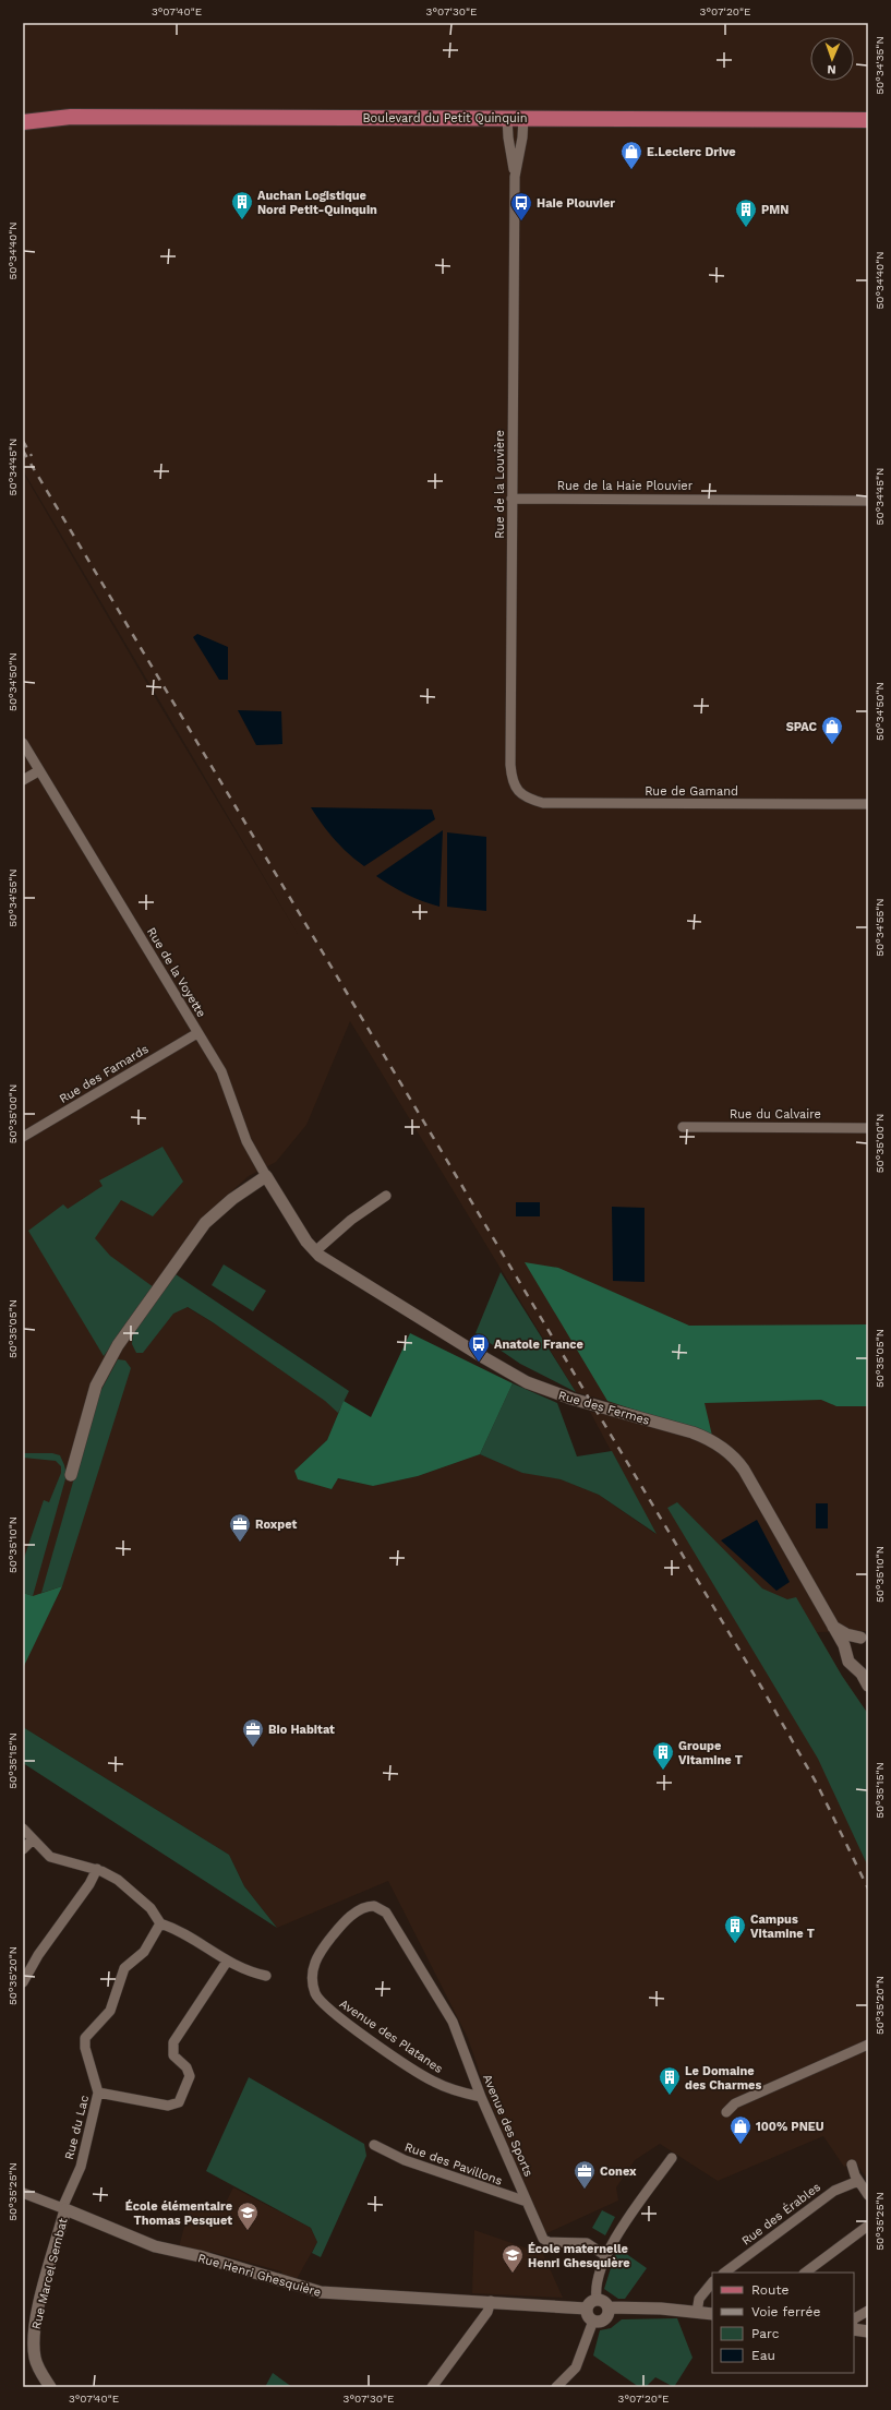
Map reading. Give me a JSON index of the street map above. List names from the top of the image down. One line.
{"streets":{"main road":["Boulevard du Petit Quinquin"],"street":["Rue de la Louvière","Rue de la Haie Plouvier","Rue de Gamand","Rue de la Voyette","Rue des Famards","Rue du Calvaire","Rue des Fermes","Avenue des Platanes","Avenue des Sports","Rue du Lac","Rue des Pavillons","Rue des Érables","Rue Marcel Sembat","Rue Henri Ghesquière"]},"crossings":[["Boulevard du Petit Quinquin","Rue de la Louvière"],["Rue de la Louvière","Rue de la Haie Plouvier"],["Rue de la Louvière","Rue de Gamand"],["Rue de la Voyette","Rue des Famards"],["Rue de la Voyette","Rue des Fermes"],["Avenue des Platanes","Avenue des Sports"],["Avenue des Sports","Rue des Pavillons"],["Rue du Lac","Rue Marcel Sembat"],["Rue du Lac","Rue Henri Ghesquière"],["Rue Marcel Sembat","Rue Henri Ghesquière"]],"places":{"shop":["E.Leclerc Drive","SPAC","100% PNEU"],"building":["Auchan Logistique Nord Petit-Quinquin","PMN","Groupe Vitamine T","Campus Vitamine T","Le Domaine des Charmes"],"bus stop":["Haie Plouvier","Anatole France"],"office":["Roxpet","Bio Habitat","Conex"],"school or university":["École élémentaire Thomas Pesquet","École maternelle Henri Ghesquière"]},"legend":["Route","Voie ferrée","Parc","Eau"],"north":"bottom","coordinates":["3°07'40\"E","3°07'30\"E","3°07'20\"E","50°34'35\"N","50°34'40\"N","50°34'45\"N","50°34'50\"N","50°34'55\"N","50°35'00\"N","50°35'05\"N","50°35'10\"N","50°35'15\"N","50°35'20\"N","50°35'25\"N"]}
